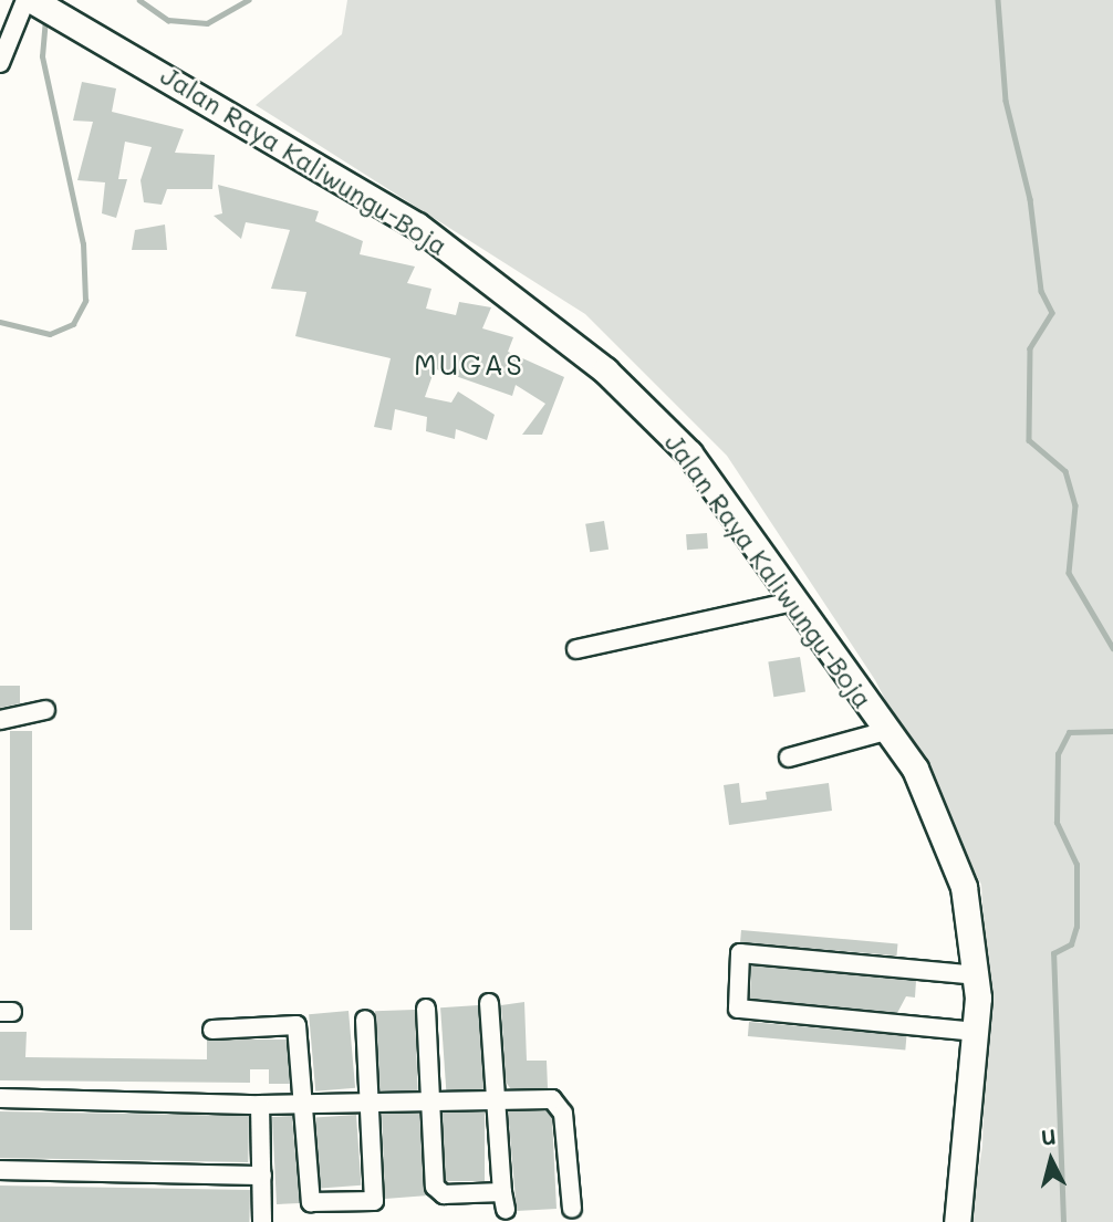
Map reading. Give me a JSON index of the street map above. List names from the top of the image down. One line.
{"streets":{"main road":["Jalan Raya Kaliwungu-Boja"]},"districts":["MUGAS"],"north":"top"}
